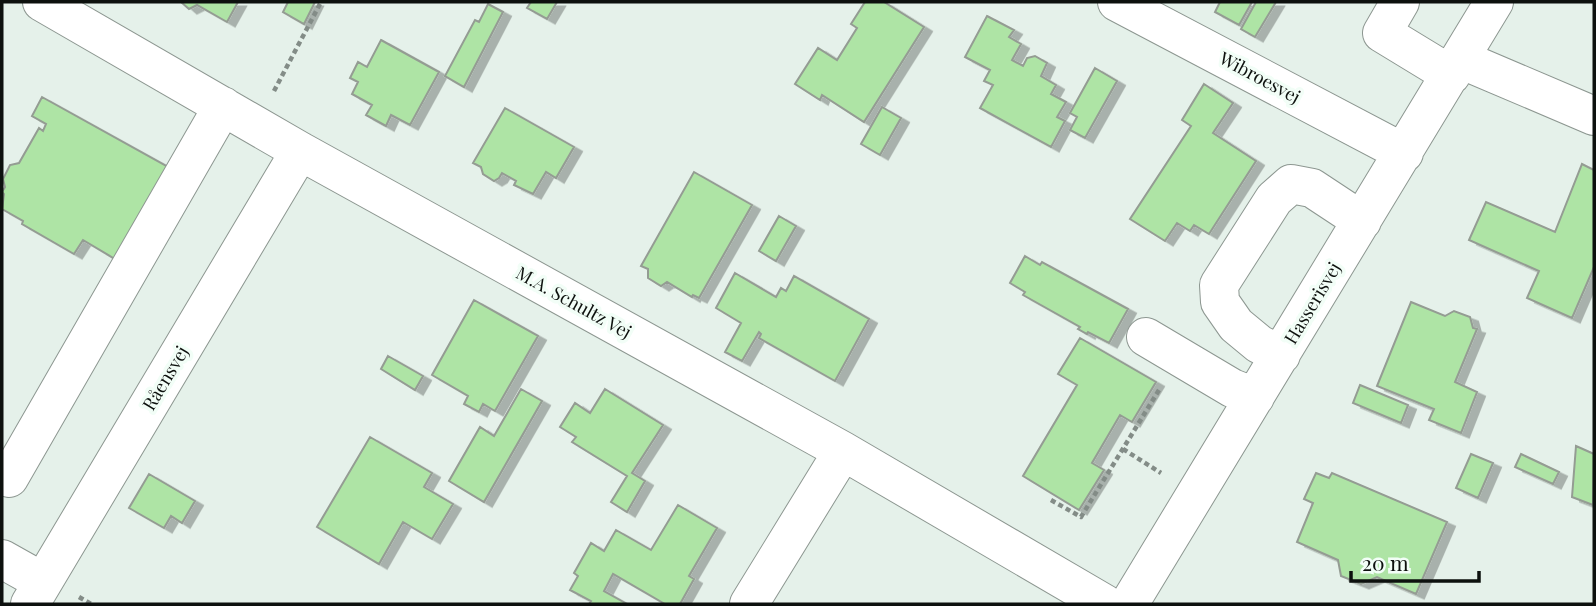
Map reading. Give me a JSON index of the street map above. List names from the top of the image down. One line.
{"streets":{"street":["Wibroesvej","M.A. Schultz Vej","Hasserisvej","Råensvej"]},"crossings":[["Wibroesvej","Hasserisvej"],["M.A. Schultz Vej","Råensvej"]],"scale_bar":"20 m"}
